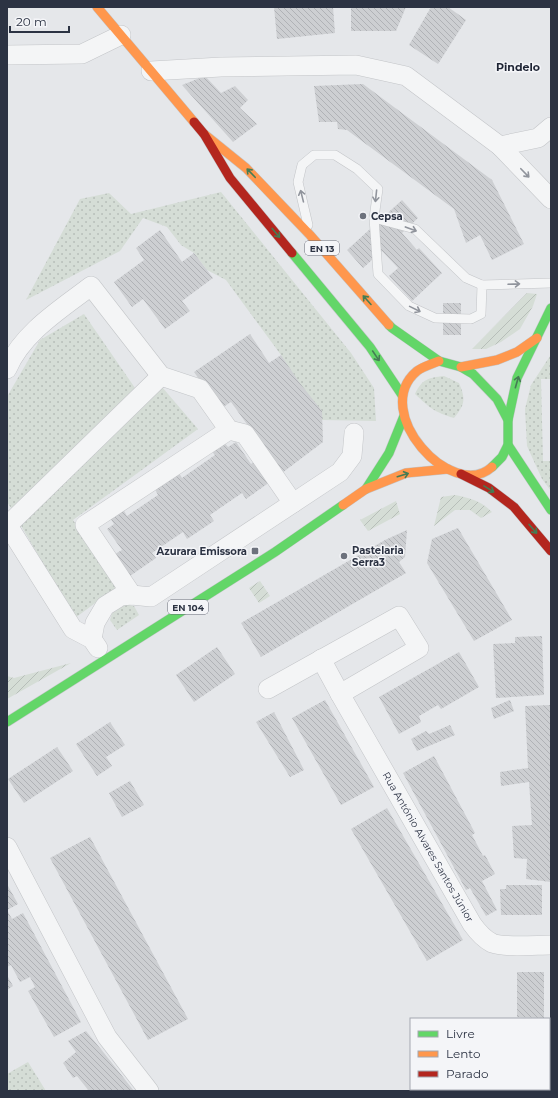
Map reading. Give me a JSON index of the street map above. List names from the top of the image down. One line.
{"streets":{"main road":["EN 13","EN 104"],"street":["Rua António Alvares Santos Júnior"]},"crossings":[["EN 13","EN 104"]],"districts":["Pindelo"],"places":{"other":["Cepsa","Pastelaria Serra3"],"transit":["Azurara Emissora"]},"legend":["Livre","Lento","Parado"],"scale_bar":"20 m"}
